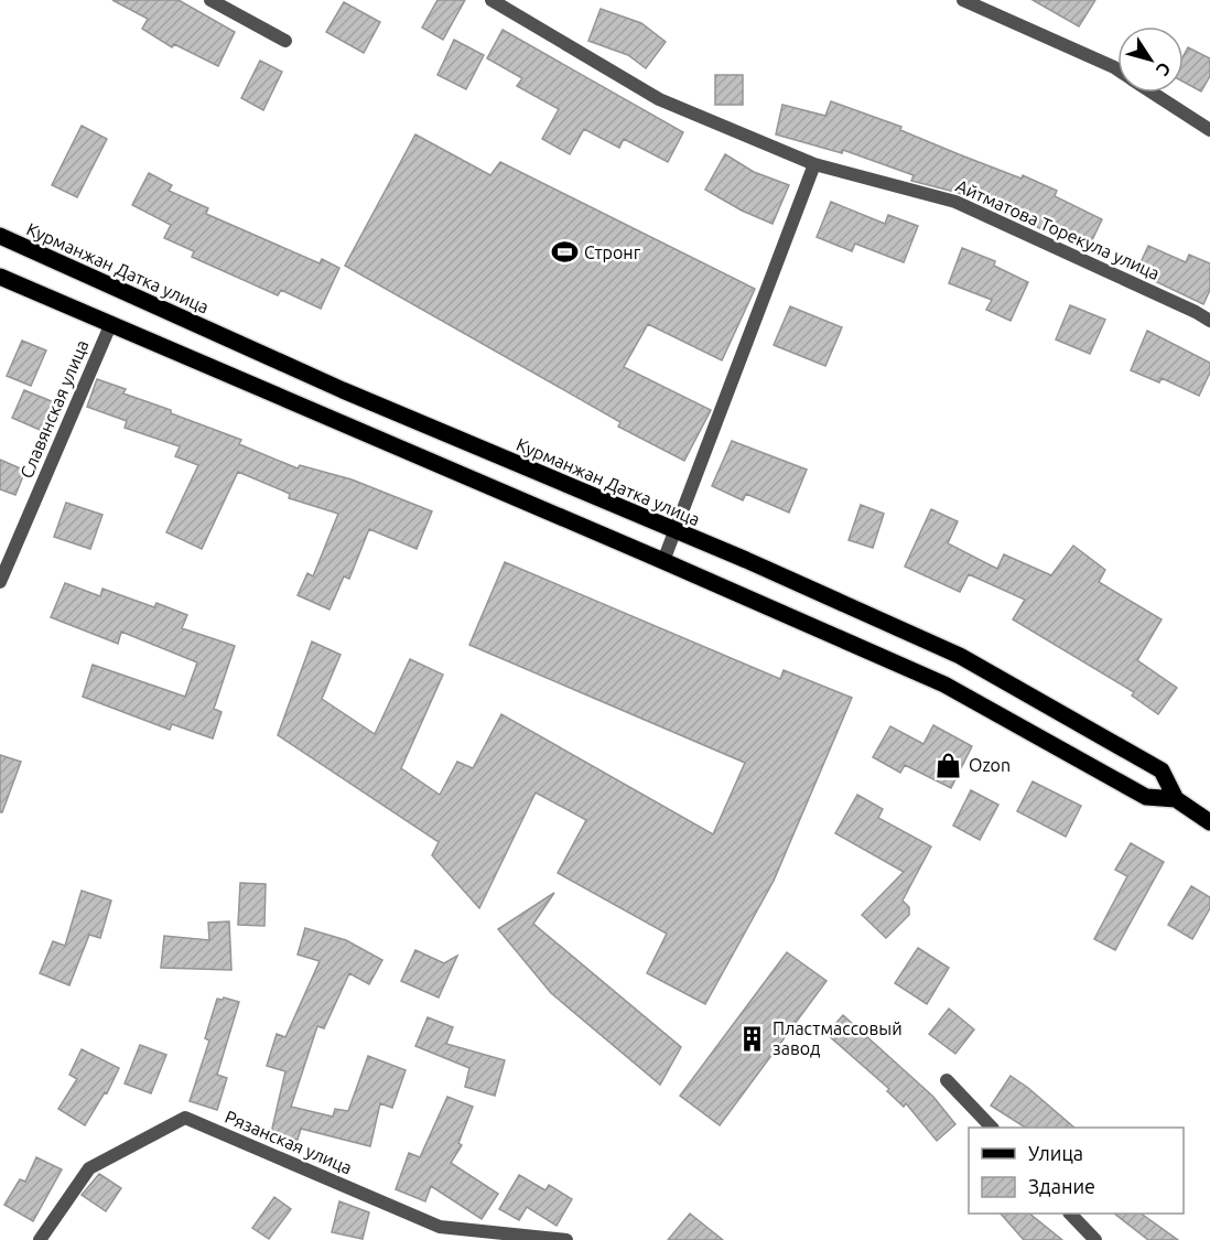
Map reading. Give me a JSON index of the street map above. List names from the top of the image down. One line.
{"streets":{"main road":["Курманжан Датка улица"],"street":["Айтматова Торекула улица","Славянская улица","Рязанская улица"]},"crossings":[["Курманжан Датка улица","Славянская улица"]],"places":{"sports":["Стронг"],"shop":["Ozon"],"building":["Пластмассовый завод"]},"legend":["Улица","Здание"],"north":"bottom right"}
